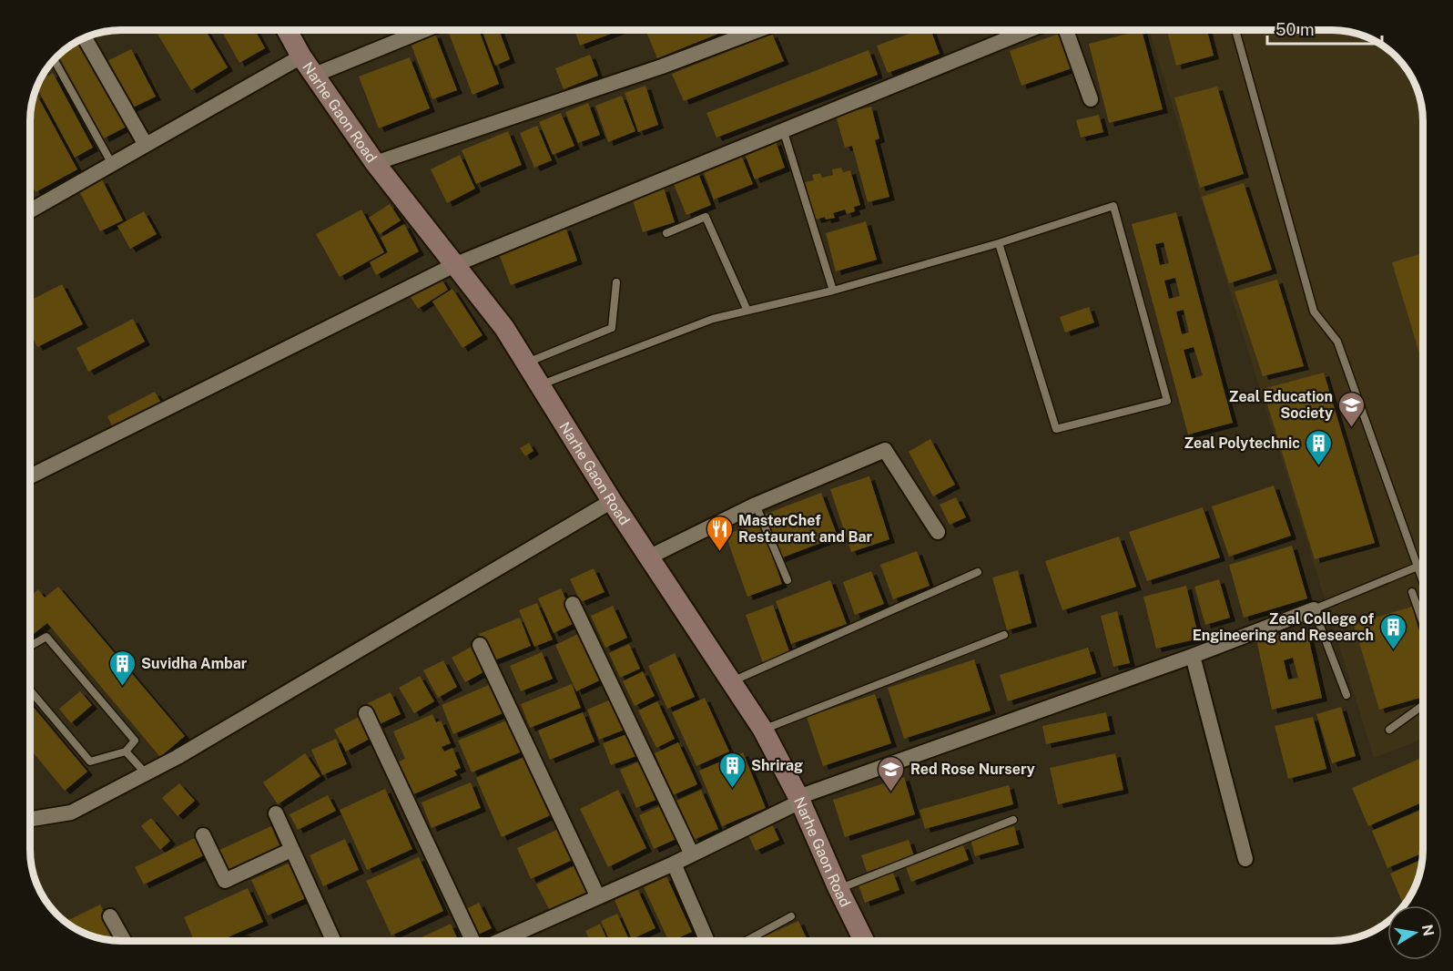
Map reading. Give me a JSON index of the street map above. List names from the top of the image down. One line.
{"streets":{"street":["Narhe Gaon Road"]},"places":{"school or university":["Zeal Education Society","Red Rose Nursery"],"building":["Zeal Polytechnic","Zeal College of Engineering and Research","Suvidha Ambar","Shrirag"],"restaurant":["MasterChef Restaurant and Bar"]},"scale_bar":"50 m","north":"right"}
